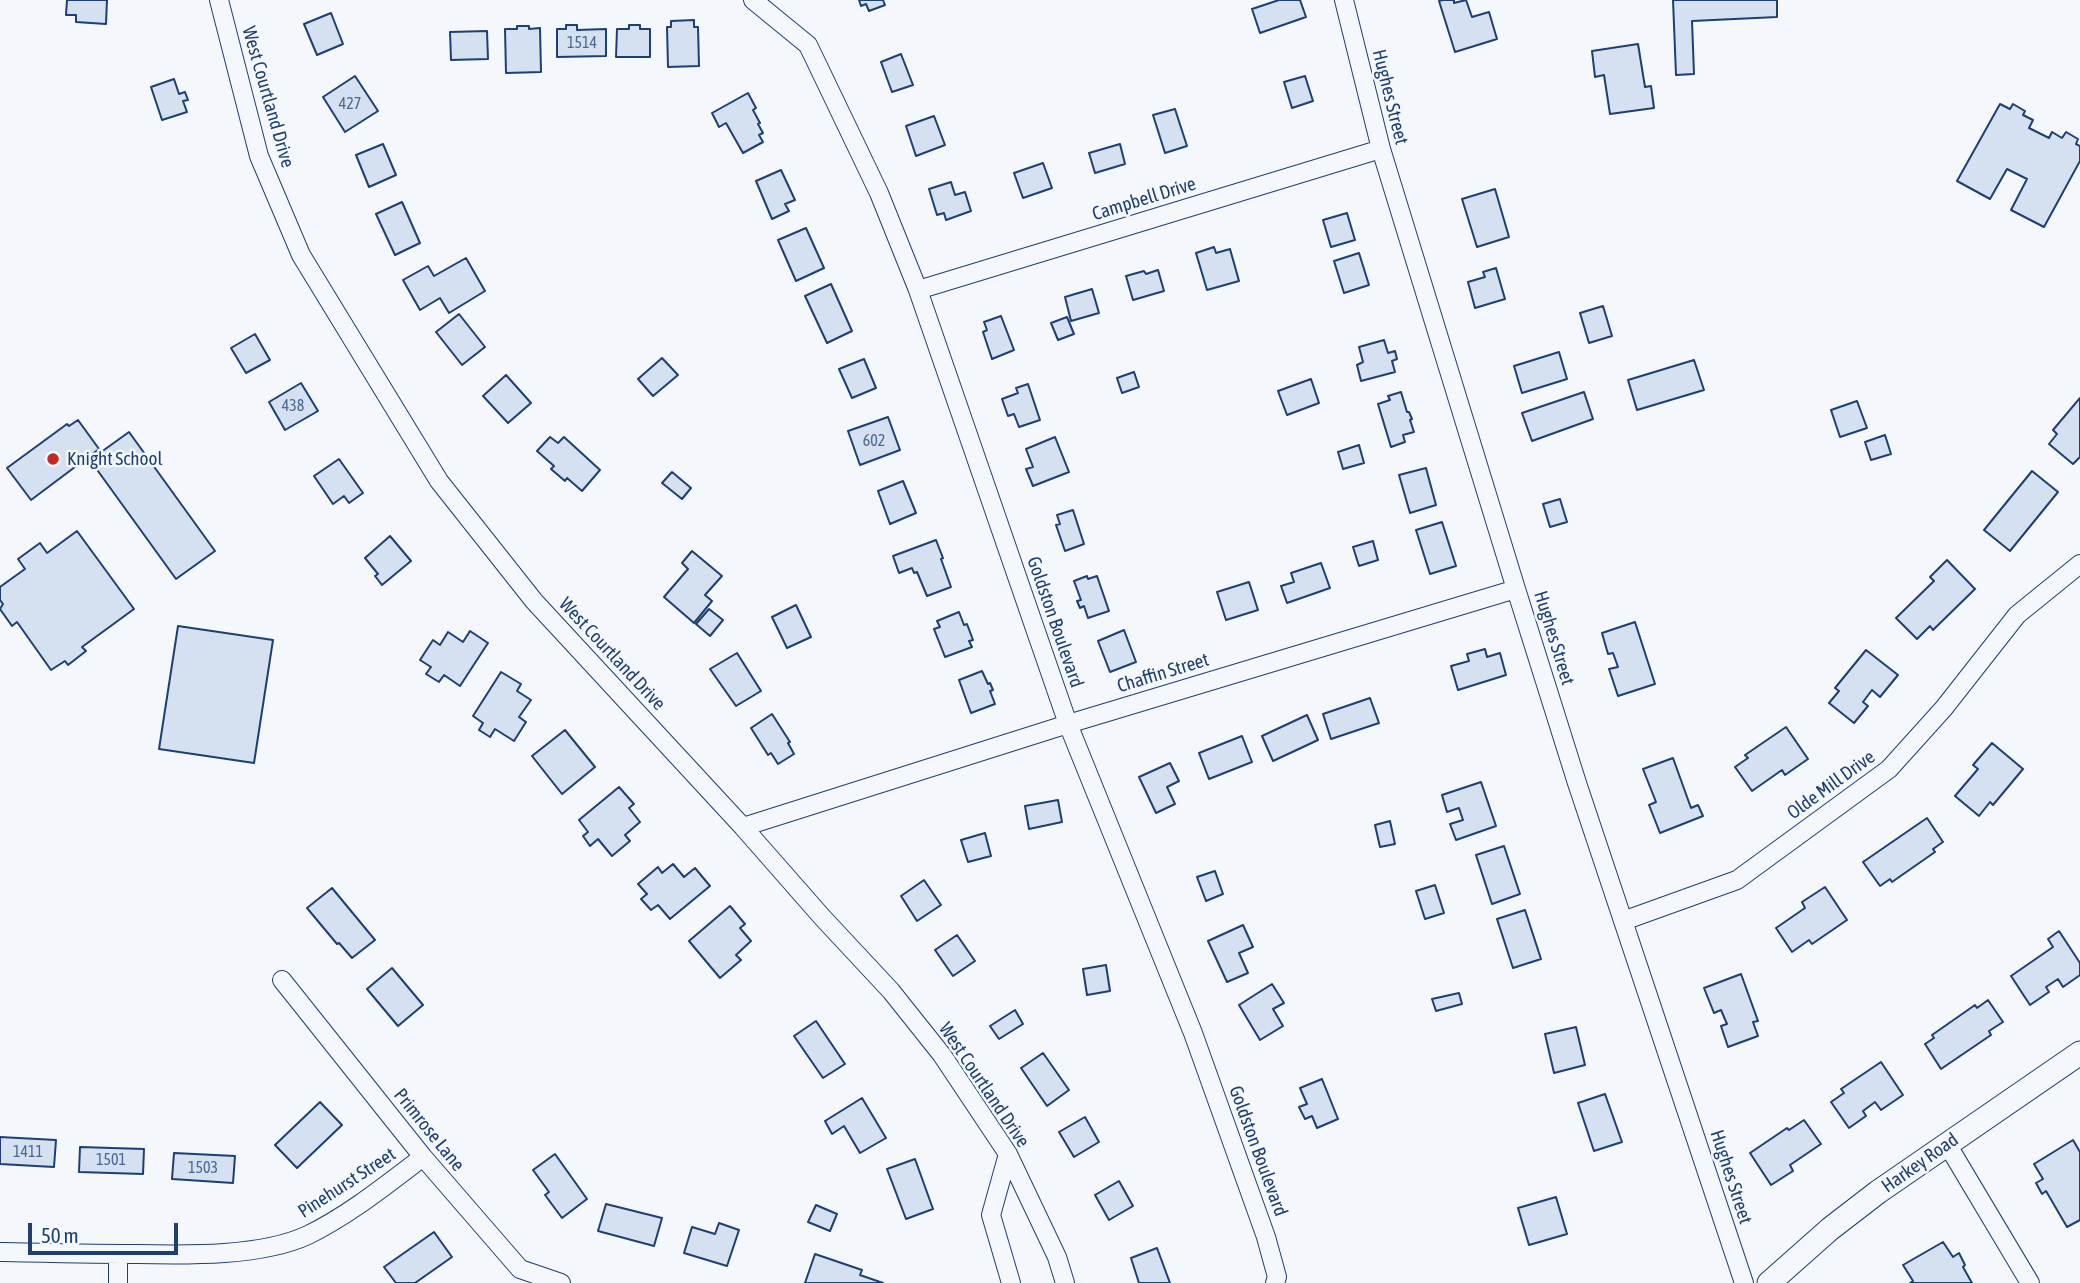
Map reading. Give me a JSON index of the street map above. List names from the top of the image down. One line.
{"streets":{"street":["West Courtland Drive","Hughes Street","Campbell Drive","Goldston Boulevard","Chaffin Street","Olde Mill Drive","Primrose Lane","Harkey Road","Pinehurst Street"]},"crossings":[["West Courtland Drive","Chaffin Street"],["Hughes Street","Campbell Drive"],["Hughes Street","Chaffin Street"],["Hughes Street","Olde Mill Drive"],["Campbell Drive","Goldston Boulevard"],["Goldston Boulevard","Chaffin Street"],["Primrose Lane","Pinehurst Street"]],"places":["Knight School"],"house_numbers":["1514","427","438","602","1411","1501","1503"],"scale_bar":"50 m"}
